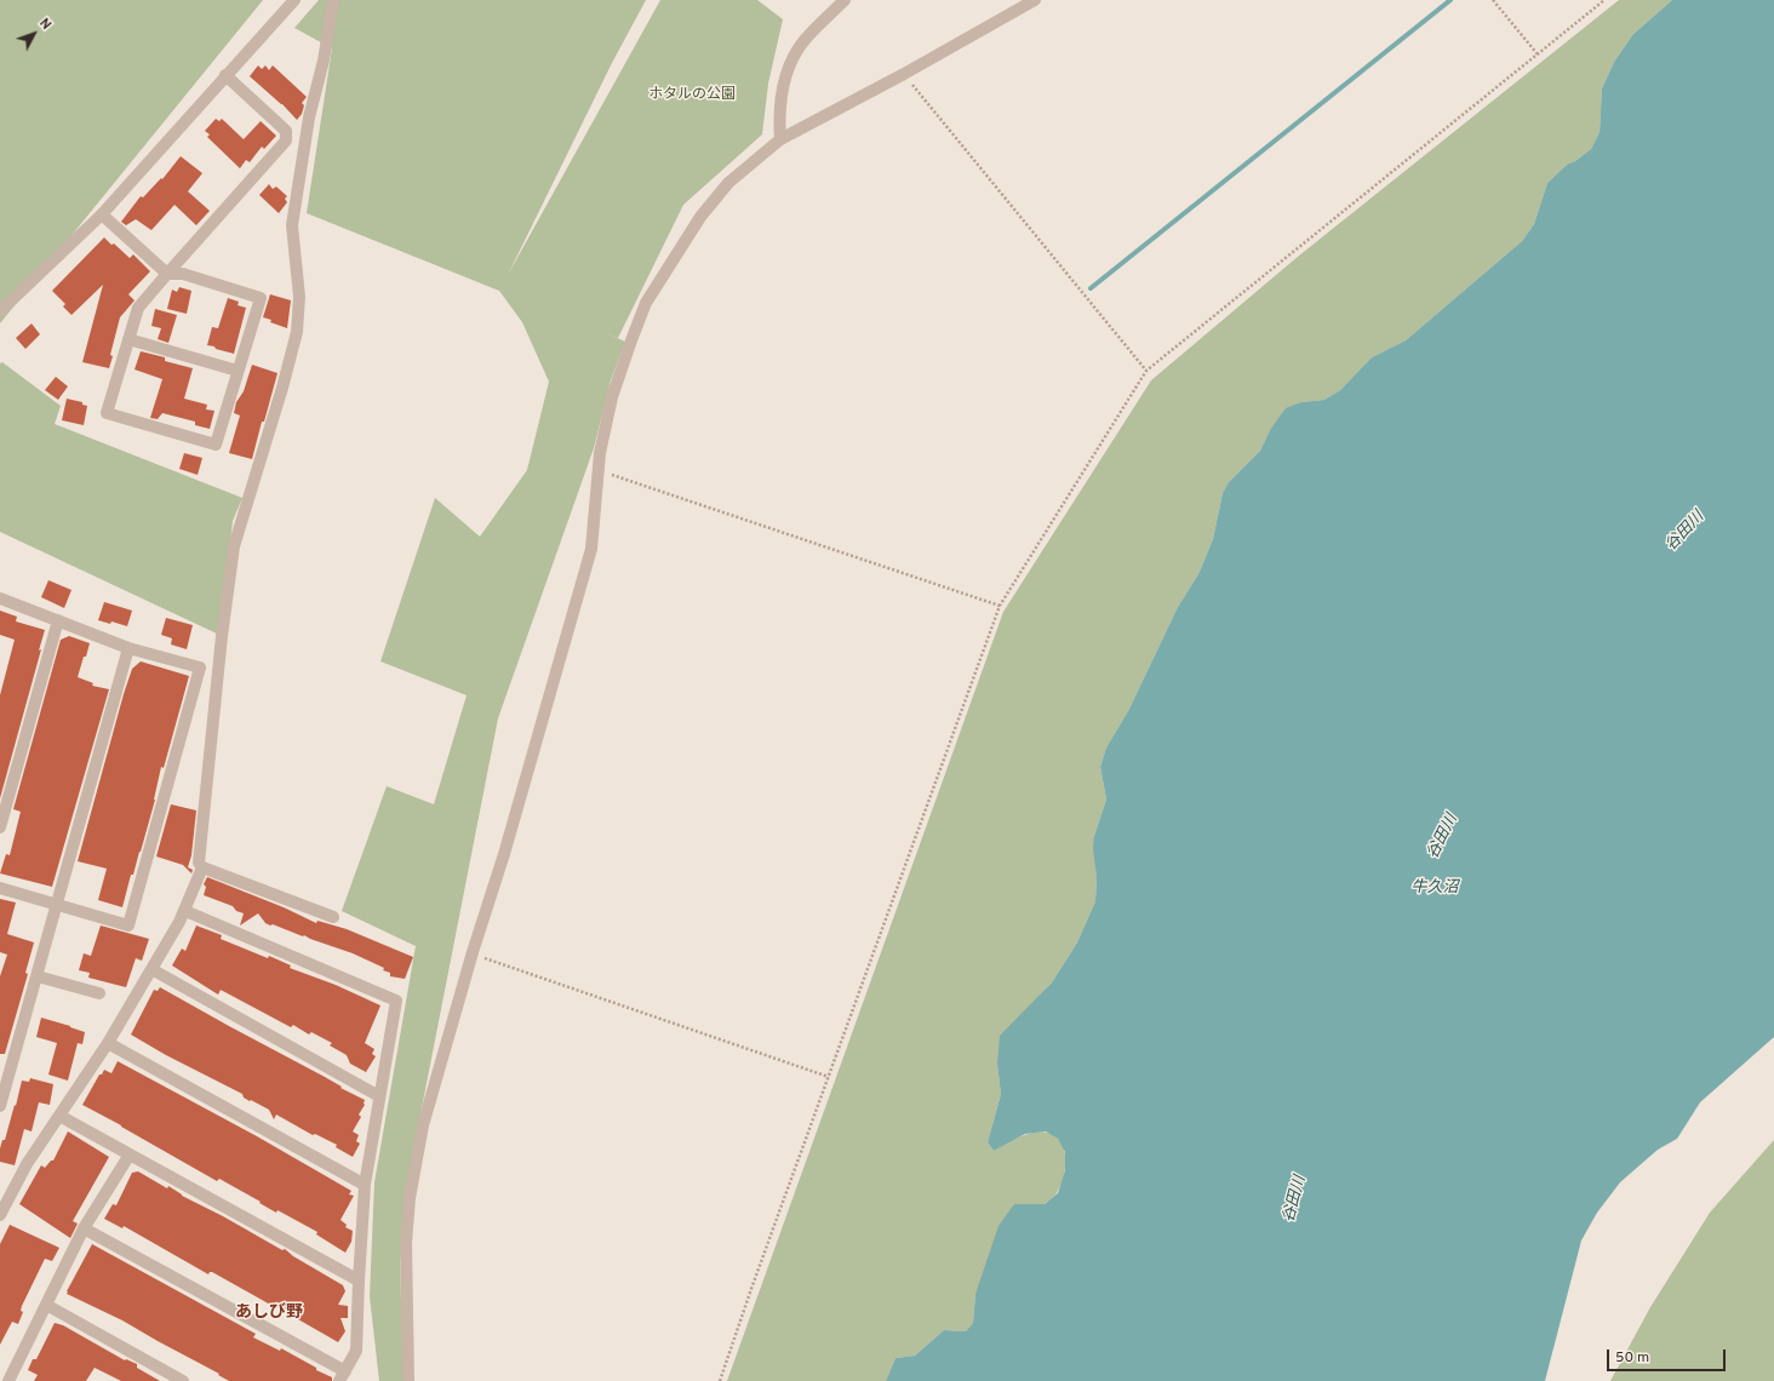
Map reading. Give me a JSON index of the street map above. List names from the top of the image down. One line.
{"districts":["あしび野"],"water":["谷田川","牛久沼"],"parks":["ホタルの公園"],"scale_bar":"50 m","north":"top right"}
